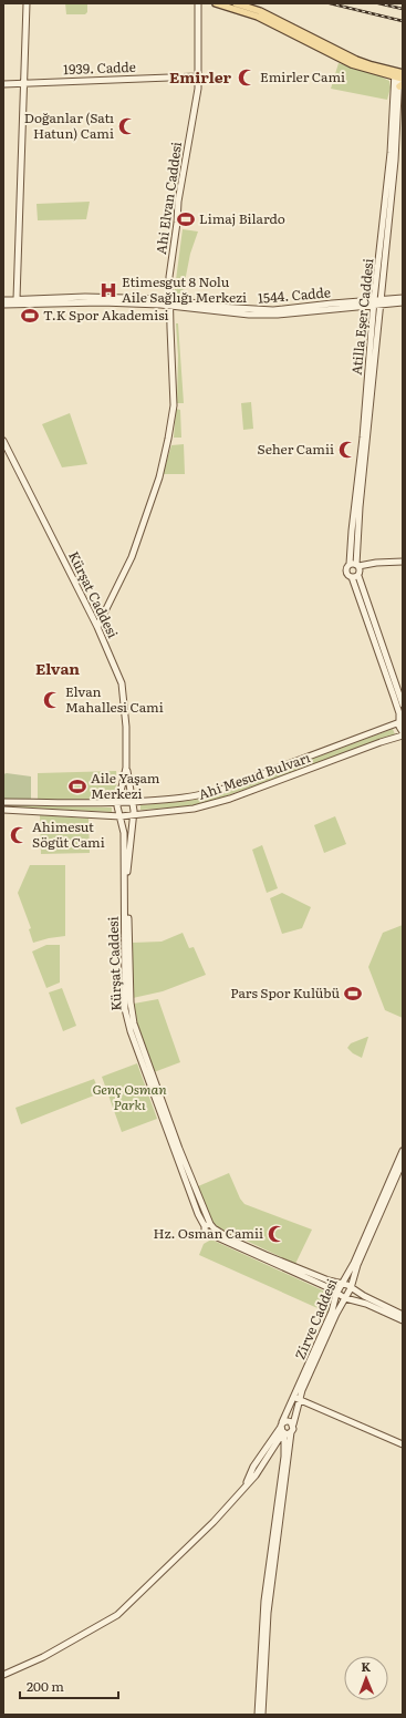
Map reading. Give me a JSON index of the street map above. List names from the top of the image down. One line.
{"streets":{"main road":["1939. Cadde","Ahi Elvan Caddesi","1544. Cadde","Atilla Eşer Caddesi","Kürşat Caddesi","Ahi Mesud Bulvarı","Zirve Caddesi"]},"crossings":[["1939. Cadde","Ahi Elvan Caddesi"],["Ahi Elvan Caddesi","1544. Cadde"],["Ahi Elvan Caddesi","Kürşat Caddesi"],["1544. Cadde","Atilla Eşer Caddesi"],["Atilla Eşer Caddesi","Ahi Mesud Bulvarı"],["Kürşat Caddesi","Ahi Mesud Bulvarı"]],"districts":["Emirler","Elvan"],"parks":["Genç Osman Parkı"],"places":{"mosque":["Emirler Cami","Doğanlar (Satı Hatun) Cami","Seher Camii","Elvan Mahallesi Cami","Ahimesut Sögüt Cami","Hz. Osman Camii"],"sports":["Limaj Bilardo","T.K Spor Akademisi","Aile Yaşam Merkezi","Pars Spor Kulübü"],"hospital":["Etimesgut 8 Nolu Aile Sağlığı Merkezi"]},"scale_bar":"200 m","north":"top"}
